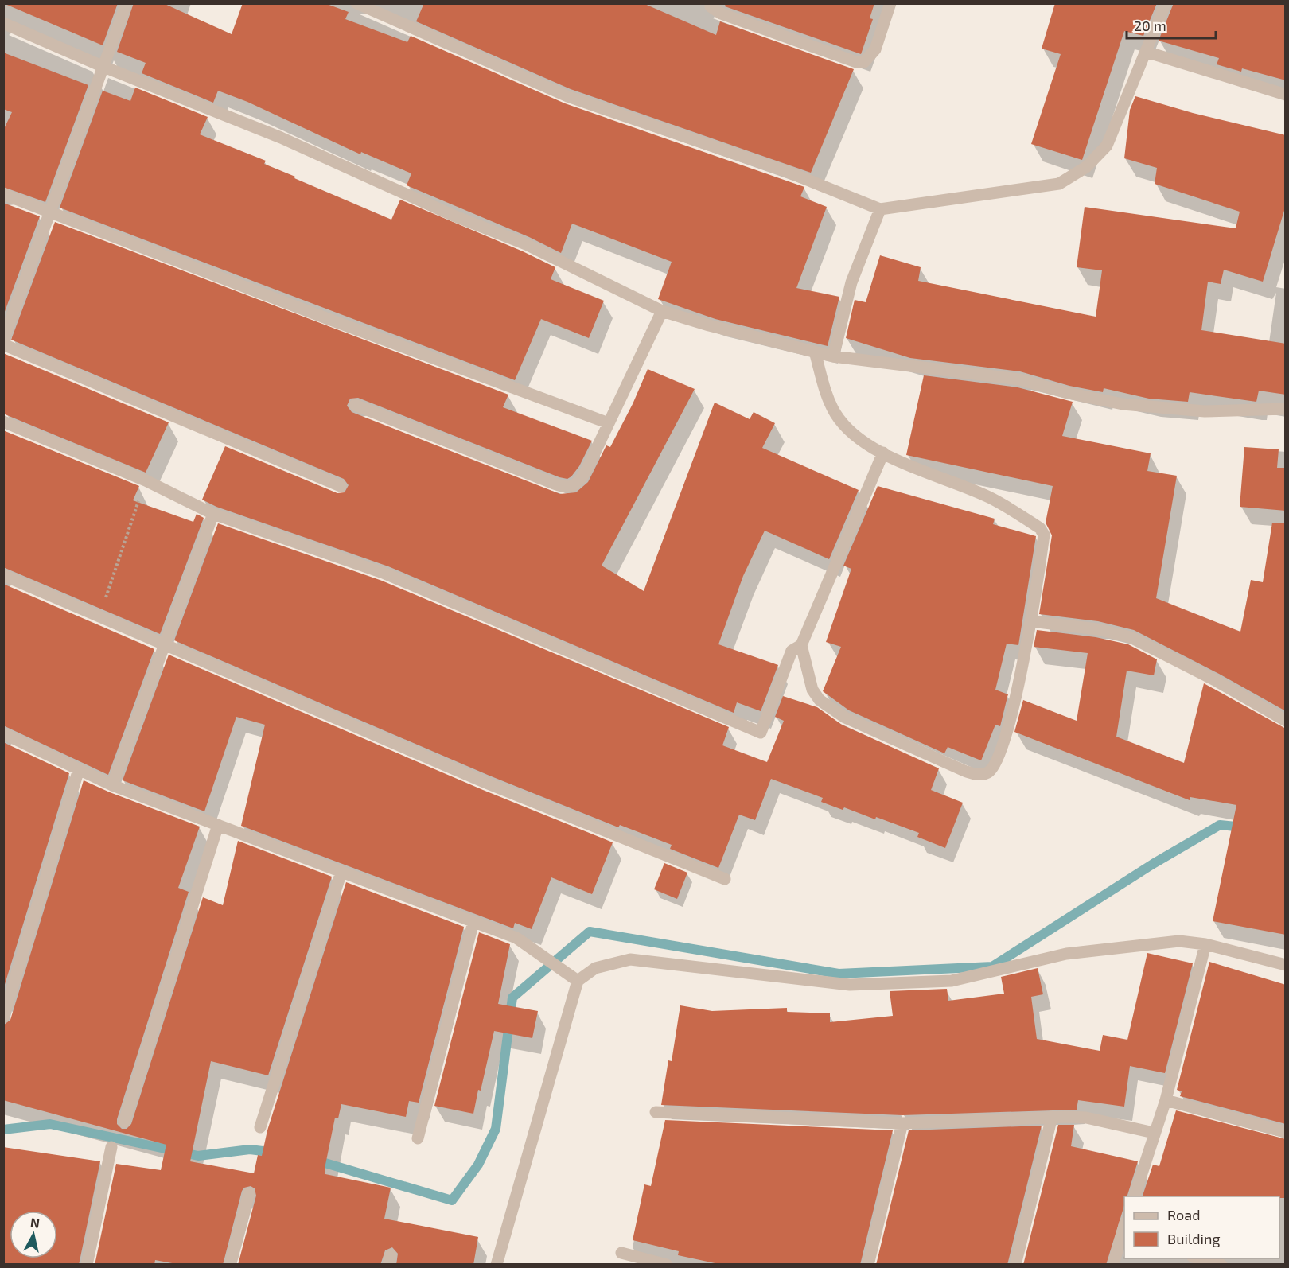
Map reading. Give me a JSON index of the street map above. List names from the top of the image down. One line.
{"legend":["Road","Building"],"scale_bar":"20 m","north":"top"}
